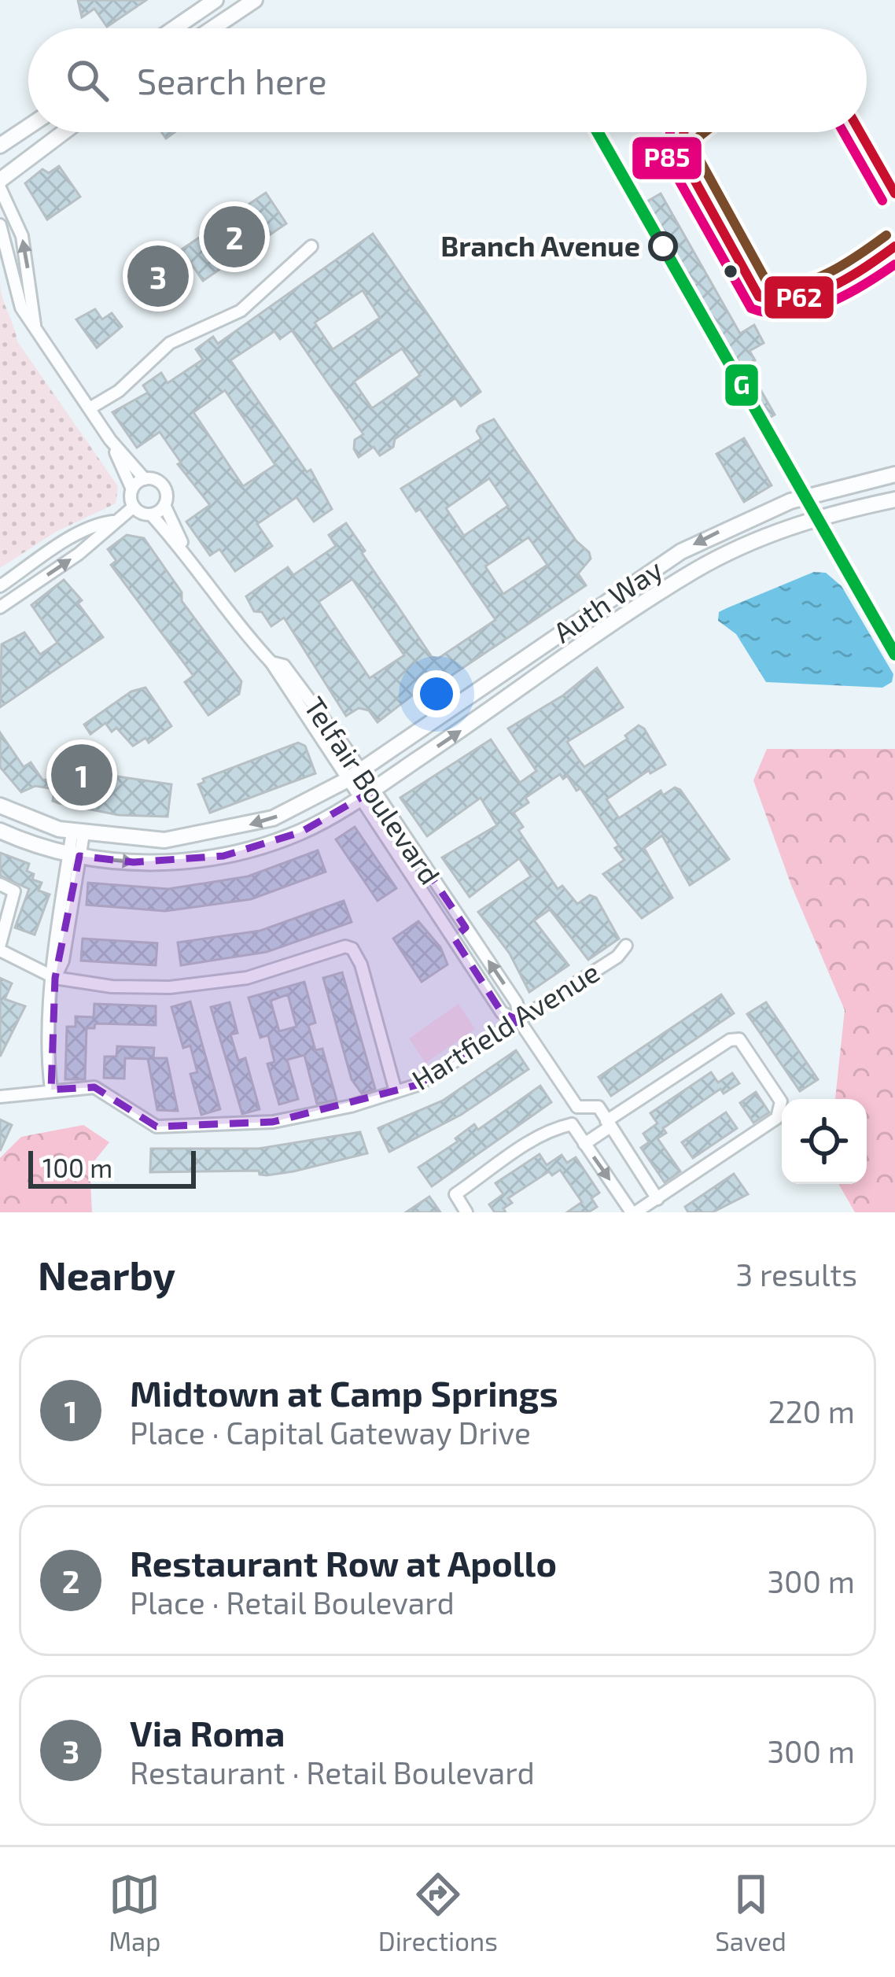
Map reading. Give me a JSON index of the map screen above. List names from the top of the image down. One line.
{"streets":{"street":["Auth Way","Telfair Boulevard","Hartfield Avenue"]},"crossings":[["Auth Way","Telfair Boulevard"],["Telfair Boulevard","Hartfield Avenue"]],"places":["Branch Avenue"],"lines":["transit line G","transit line P62","transit line P85"],"scale_bar":"100 m","page":{"search":"Search here","pins":["2","3","1"],"scale":"100 m","heading":["Nearby","3 results"],"list":[{"mark":"1","name":"Midtown at Camp Springs","note":"Place · Capital Gateway Drive","value":"220 m"},{"mark":"2","name":"Restaurant Row at Apollo","note":"Place · Retail Boulevard","value":"300 m"},{"mark":"3","name":"Via Roma","note":"Restaurant · Retail Boulevard","value":"300 m"}],"nav":["Map","Directions","Saved"]}}
